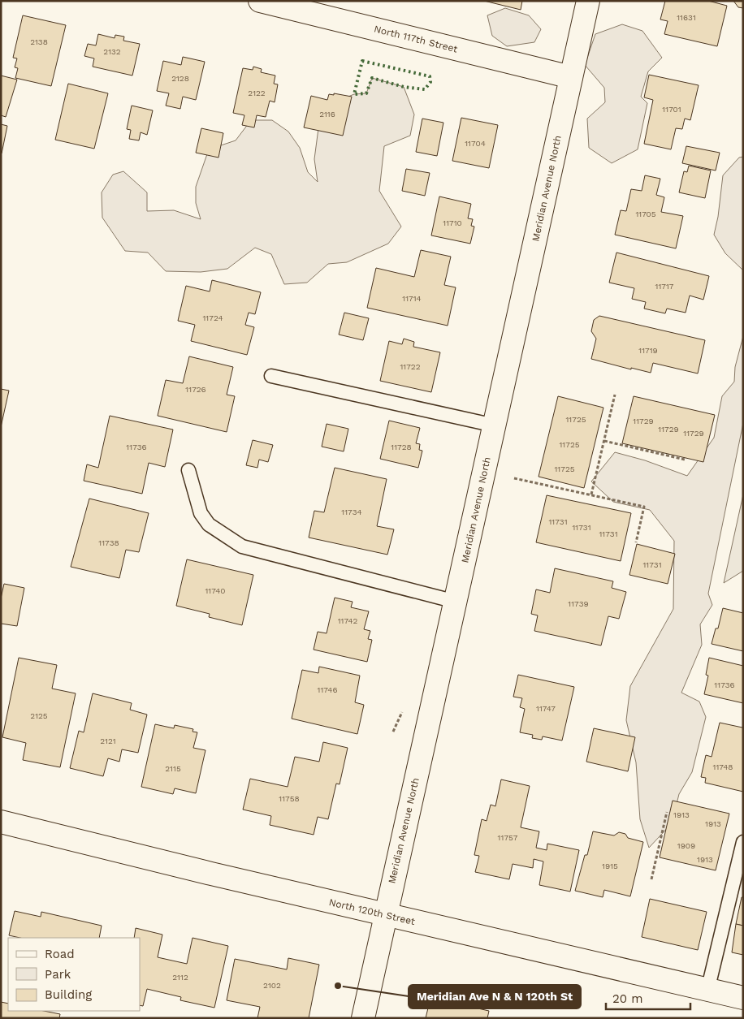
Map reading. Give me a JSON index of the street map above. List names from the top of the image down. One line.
{"streets":{"street":["North 117th Street","Meridian Avenue North","North 120th Street"]},"crossings":[["North 117th Street","Meridian Avenue North"],["Meridian Avenue North","North 120th Street"]],"places":["Meridian Ave N & N 120th St"],"house_numbers":["11631","2138","2132","2128","2122","11701","2116","11704","11705","11710","11717","11714","11724","11719","11722","11726","11725","11729","11729","11729","11725","11736","11728","11725","11734","11731","11731","11731","11738","11731","11740","11739","11742","11736","11746","11747","2125","2121","11748","2115","11758","1913","1913","11757","1909","1913","1915","2112","2102"],"legend":["Road","Park","Building"],"scale_bar":"20 m"}
